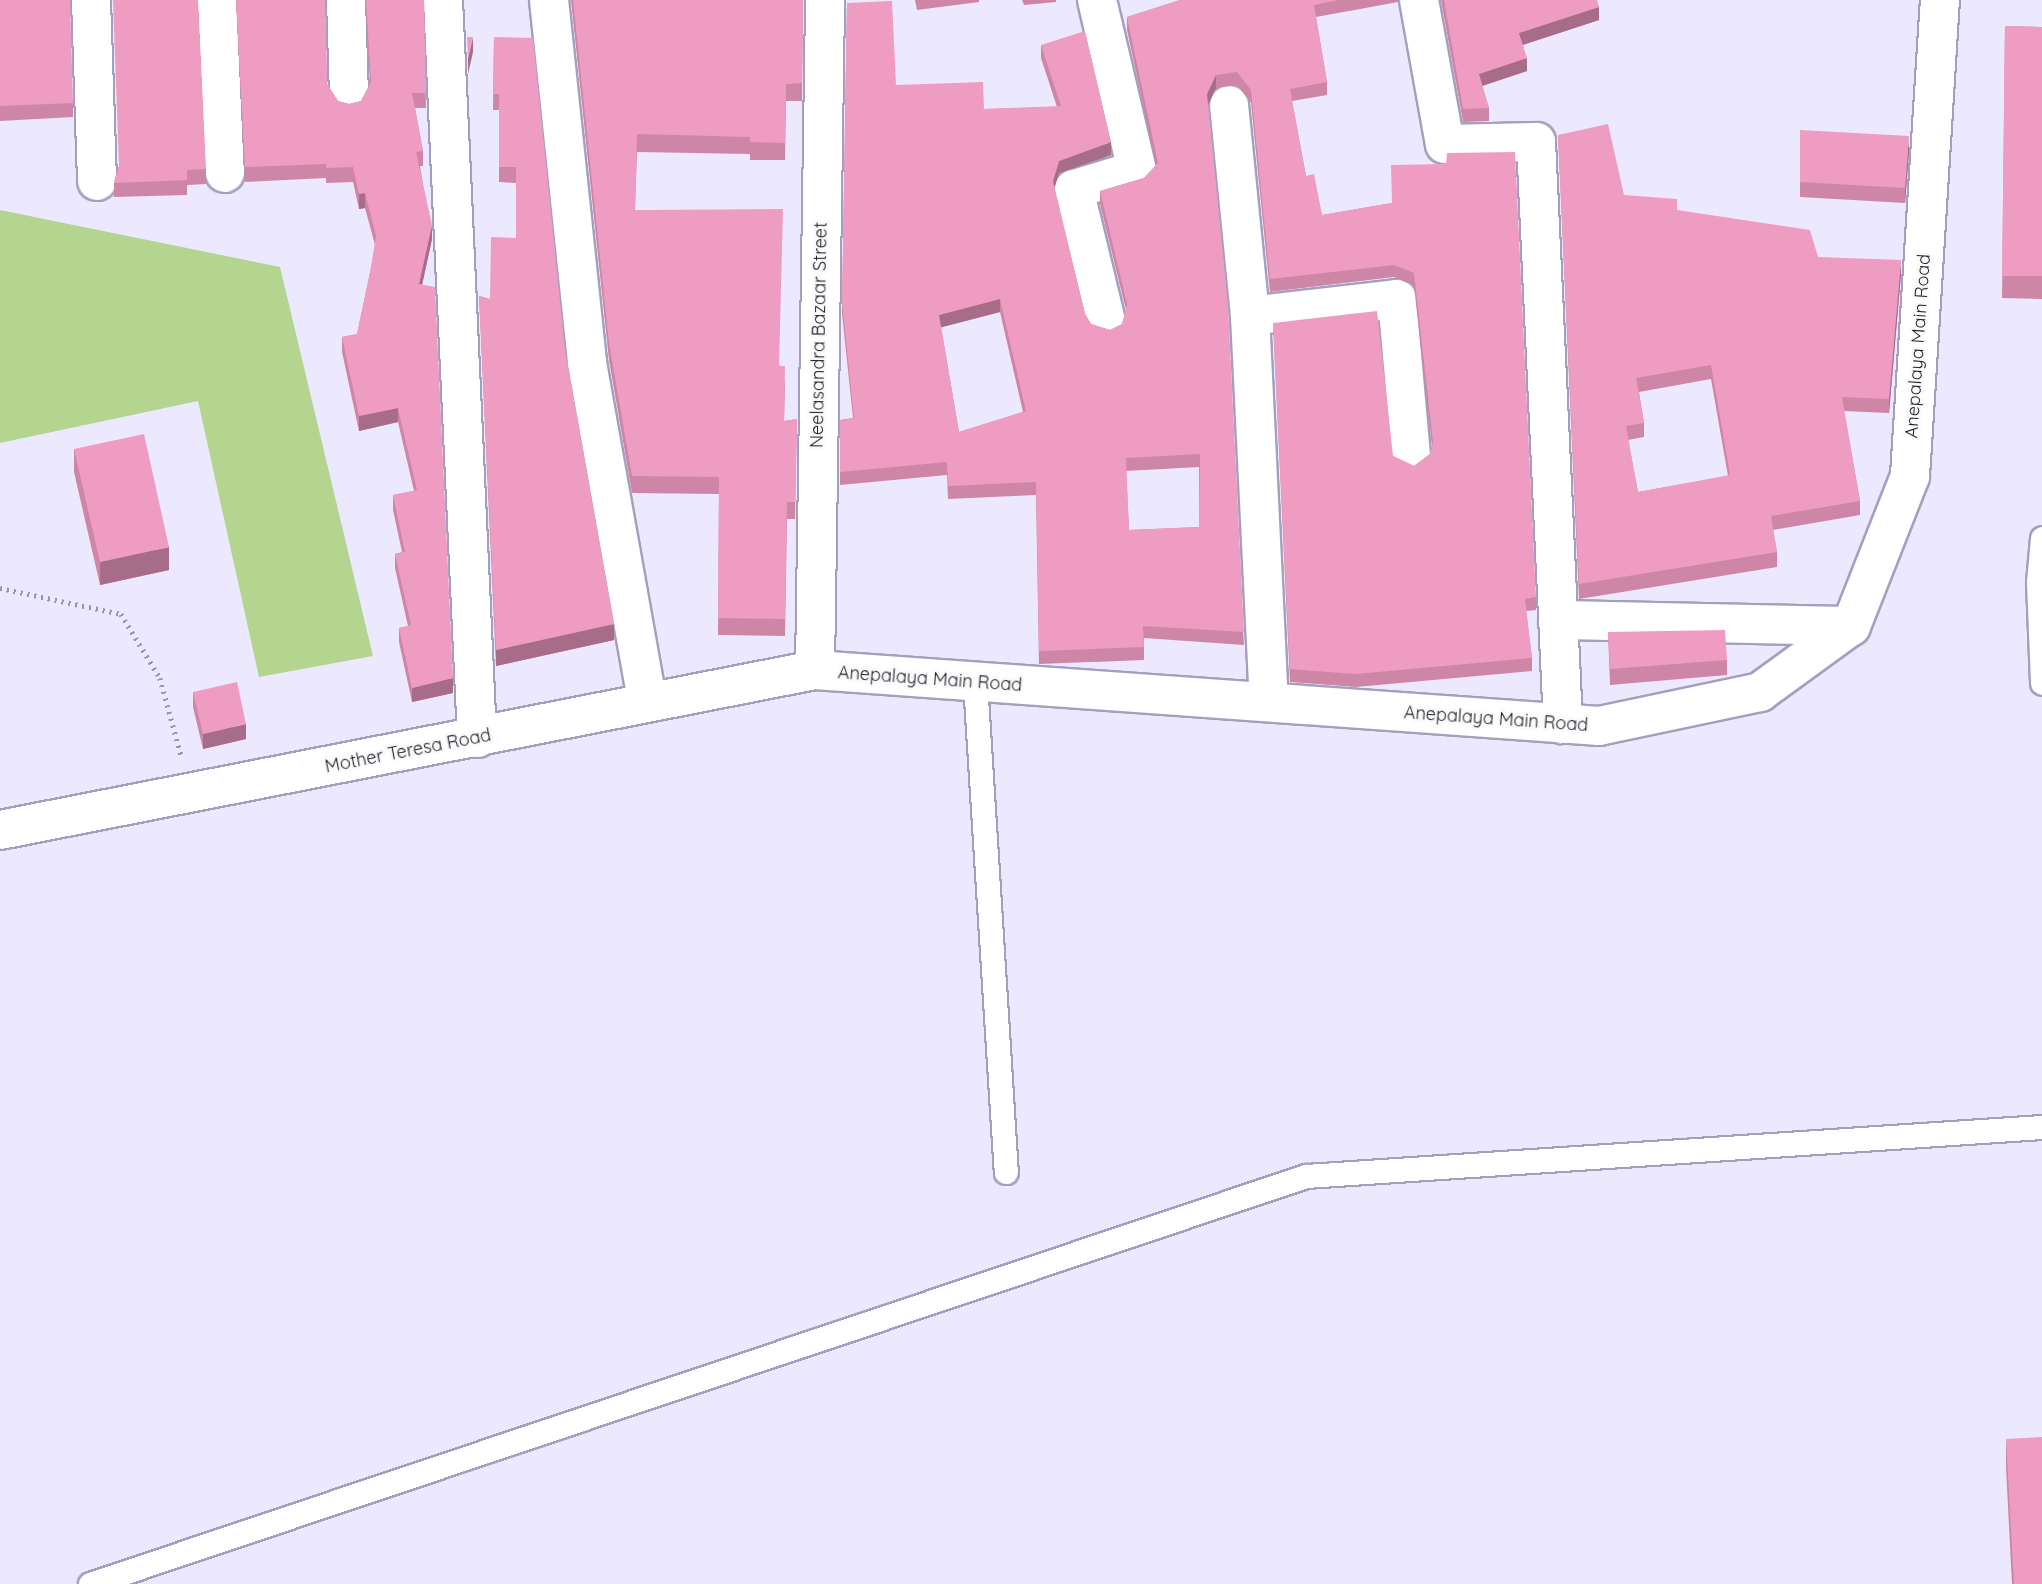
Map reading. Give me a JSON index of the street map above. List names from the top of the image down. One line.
{"streets":{"street":["Neelasandra Bazaar Street","Anepalaya Main Road","Mother Teresa Road"]},"crossings":[["Neelasandra Bazaar Street","Anepalaya Main Road"],["Neelasandra Bazaar Street","Mother Teresa Road"],["Anepalaya Main Road","Mother Teresa Road"]]}
